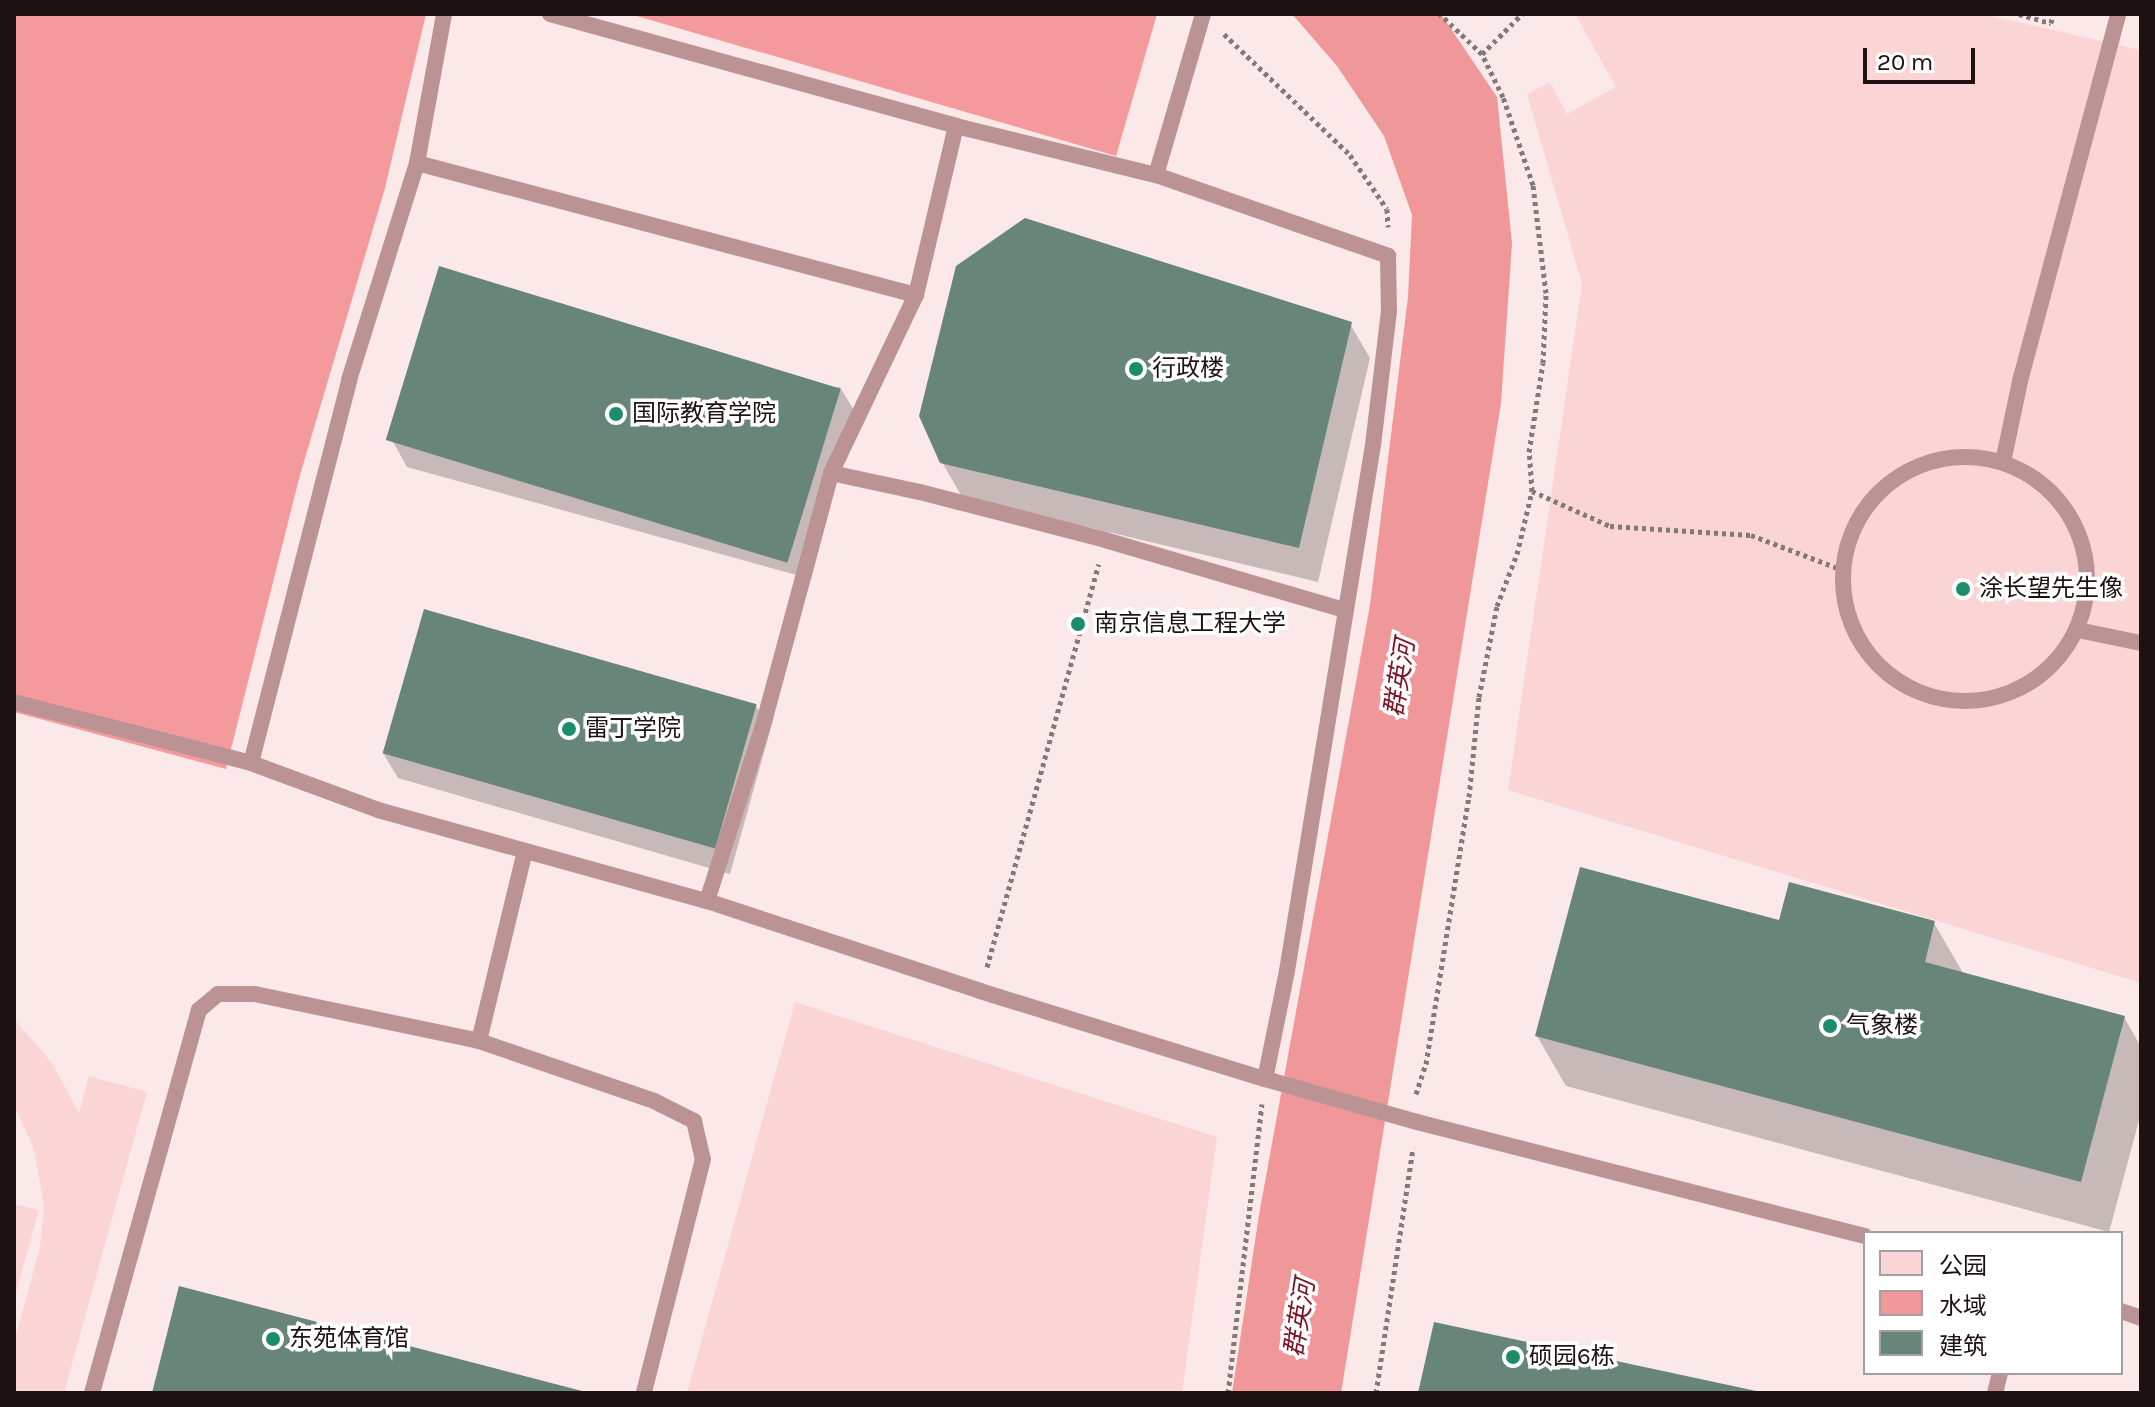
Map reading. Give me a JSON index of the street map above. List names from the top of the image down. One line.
{"water":["群英河"],"places":["行政楼","国际教育学院","涂长望先生像","南京信息工程大学","雷丁学院","气象楼","东苑体育馆","硕园6栋"],"legend":["公园","水域","建筑"],"scale_bar":"20 m"}
